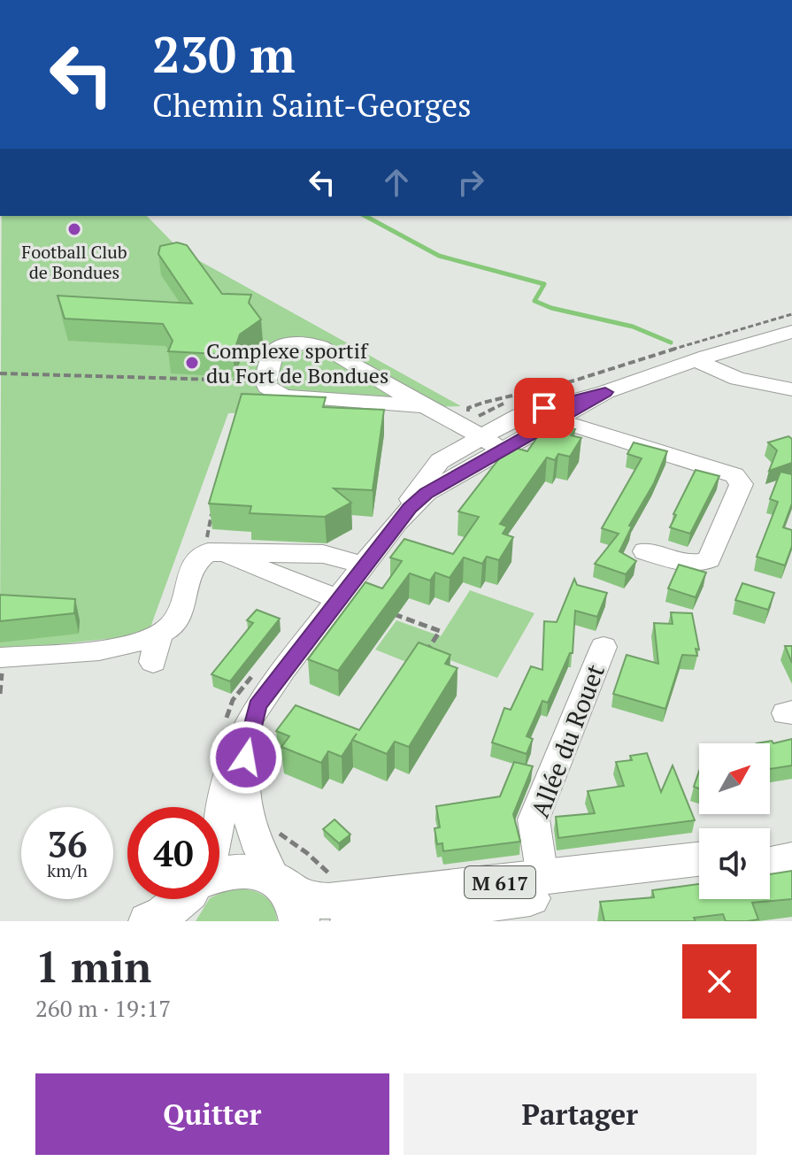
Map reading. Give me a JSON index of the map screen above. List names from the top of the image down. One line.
{"streets":{"main road":["M 617"],"street":["Allée du Rouet"]},"crossings":[["Allée du Rouet","M 617"]],"places":["Football Club de Bondues","Complexe sportif du Fort de Bondues"],"north":"top right","page":{"turn":["230 m","Chemin Saint-Georges"],"speed":"36 km/h","limit":"40","heading":["1 min","260 m · 19:17"],"buttons":["Quitter","Partager"]}}
